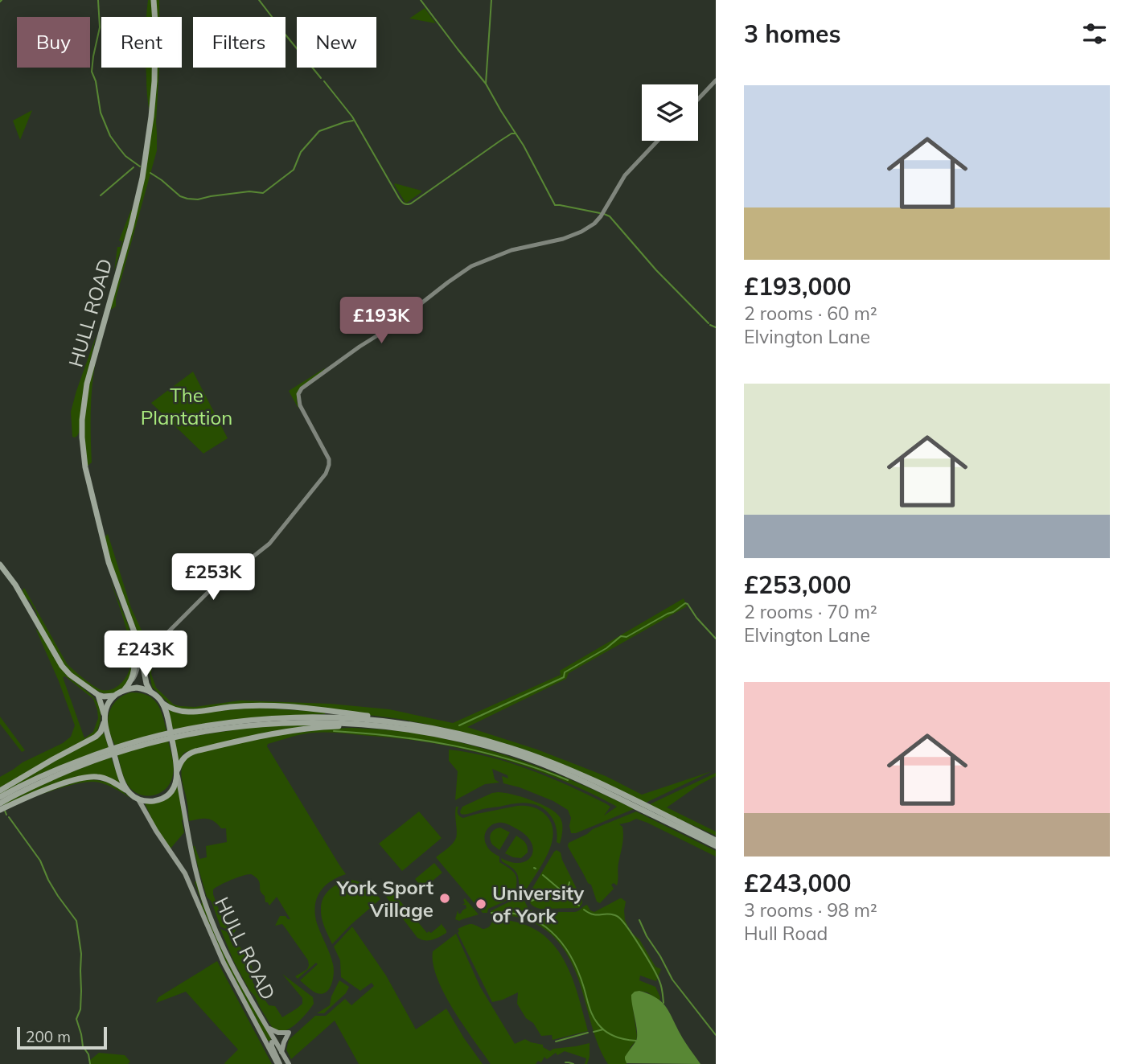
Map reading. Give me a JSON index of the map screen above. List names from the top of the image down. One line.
{"streets":{"highway":["HULL ROAD"]},"parks":["The Plantation"],"places":["York Sport Village","University of York"],"scale_bar":"200 m","page":{"heading":"3 homes","chip":["Buy","Rent","Filters","New"],"list":[{"name":"£193,000","note":"2 rooms · 60 m² · Elvington Lane"},{"name":"£253,000","note":"2 rooms · 70 m² · Elvington Lane"},{"name":"£243,000","note":"3 rooms · 98 m² · Hull Road"}],"price":["£193K","£253K","£243K"],"scale":"200 m"}}
